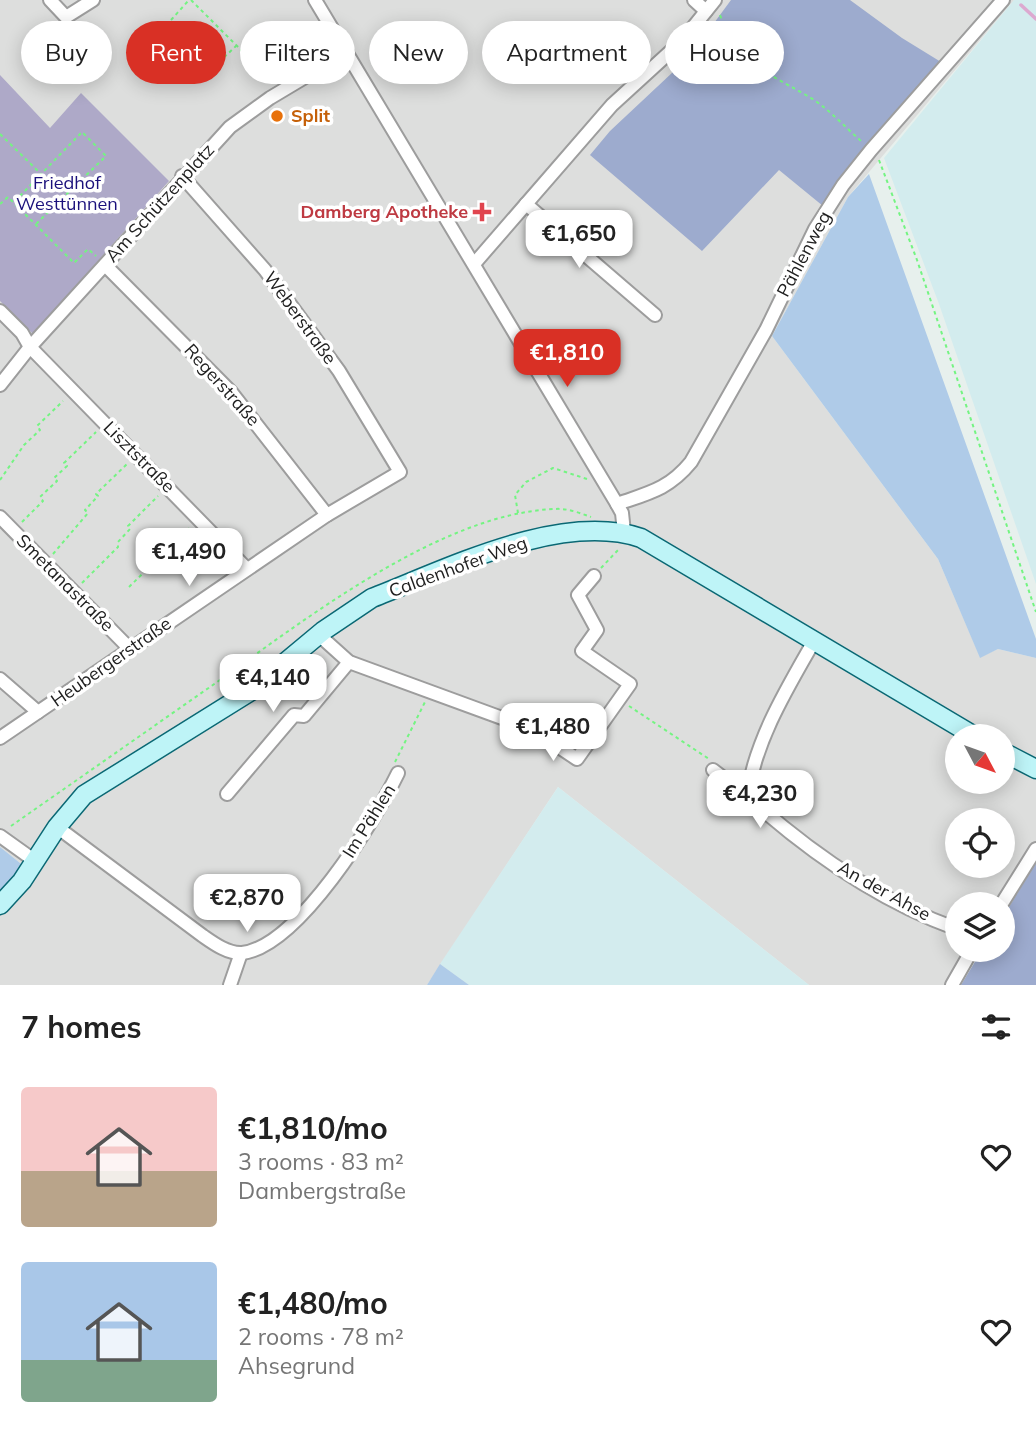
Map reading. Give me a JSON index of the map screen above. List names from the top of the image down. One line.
{"streets":{"main road":["Caldenhofer Weg"],"street":["Am Schützenplatz","Pählenweg","Weberstraße","Regerstraße","Lisztstraße","Smetanastraße","Heubergerstraße","Im Pählen","An der Ahse"]},"crossings":[["Am Schützenplatz","Weberstraße"],["Am Schützenplatz","Regerstraße"],["Am Schützenplatz","Lisztstraße"],["Weberstraße","Heubergerstraße"],["Regerstraße","Heubergerstraße"],["Lisztstraße","Heubergerstraße"],["Smetanastraße","Heubergerstraße"]],"parks":["Friedhof Westtünnen"],"places":{"other":["Split"],"health":["Damberg Apotheke"]},"north":"bottom right","page":{"chip":["Buy","Rent","Filters","New","Apartment","House"],"price":["€1,650","€1,810","€1,490","€4,140","€1,480","€4,230","€2,870"],"heading":"7 homes","list":[{"name":"€1,810/mo","note":"3 rooms · 83 m² · Dambergstraße"},{"name":"€1,480/mo","note":"2 rooms · 78 m² · Ahsegrund"}]}}
